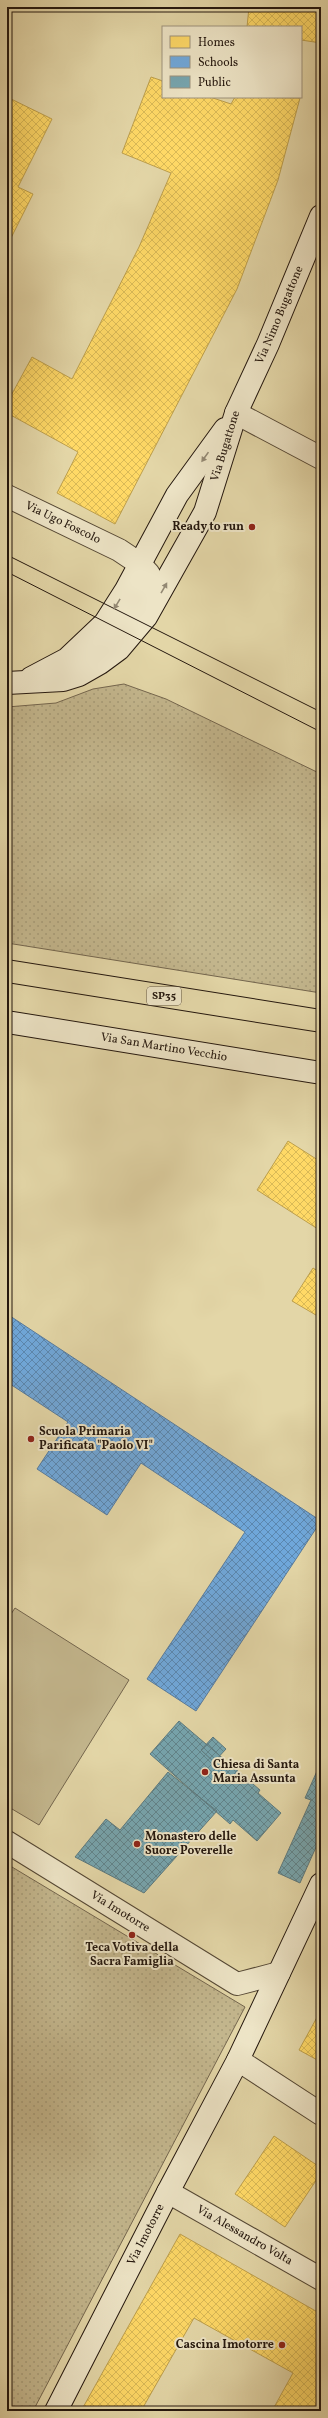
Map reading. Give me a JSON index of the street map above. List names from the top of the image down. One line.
{"streets":{"highway":["SP35"],"street":["Via Nimo Bugattone","Via Bugattone","Via Ugo Foscolo","Via San Martino Vecchio","Via Imotorre","Via Alessandro Volta"]},"crossings":[["Via Nimo Bugattone","Via Bugattone"],["Via Bugattone","Via Ugo Foscolo"],["Via Imotorre","Via Alessandro Volta"]],"places":["Ready to run","Scuola Primaria Parificata \"Paolo VI\"","Chiesa di Santa Maria Assunta","Monastero delle Suore Poverelle","Teca Votiva della Sacra Famiglia","Cascina Imotorre"],"legend":["Homes","Schools","Public"]}
